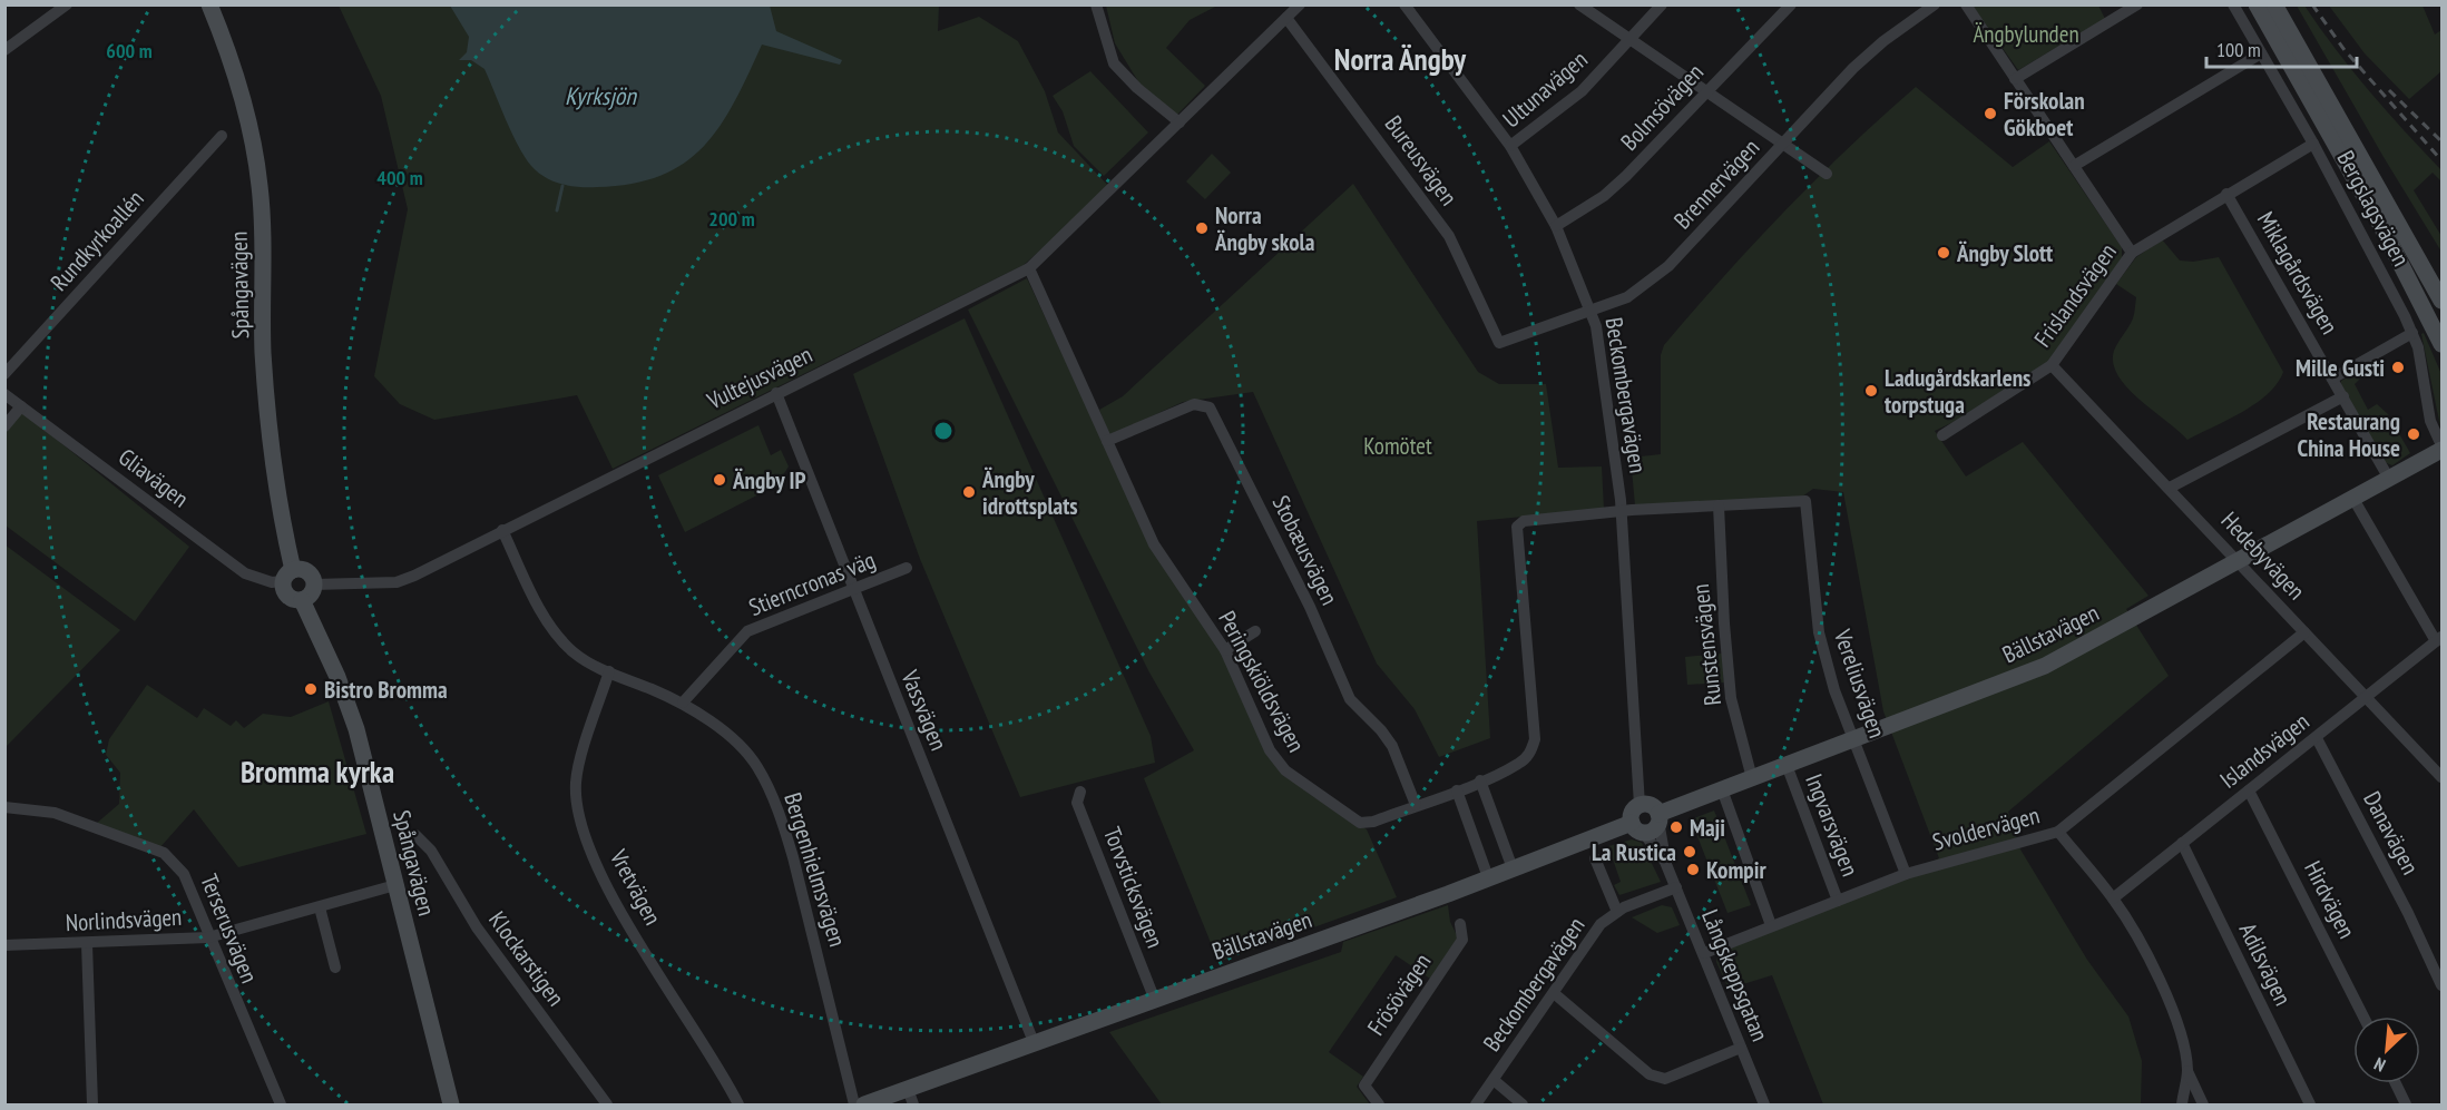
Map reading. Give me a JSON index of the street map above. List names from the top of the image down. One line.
{"streets":{"street":["Ultunavägen","Bolmsövägen","Bureusvägen","Brennervägen","Bergslagsvägen","Rundkyrkoallén","Miklagårdsvägen","Spångavägen","Frislandsvägen","Vultejusvägen","Beckombergavägen","Gliavägen","Stobæusvägen","Hedebyvägen","Stierncronas väg","Bällstavägen","Runstensvägen","Peringskiöldsvägen","Vereliusvägen","Vassvägen","Islandsvägen","Ingvarsvägen","Svoldervägen","Danavägen","Bergenhielmsvägen","Vretvägen","Torvsticksvägen","Hirdvägen","Norlindsvägen","Terserusvägen","Klockarstigen","Adilsvägen","Långskeppsgatan","Frösövägen"]},"crossings":[["Ultunavägen","Beckombergavägen"],["Bolmsövägen","Beckombergavägen"],["Bureusvägen","Brennervägen"],["Bureusvägen","Vultejusvägen"],["Brennervägen","Beckombergavägen"],["Bergslagsvägen","Frislandsvägen"],["Miklagårdsvägen","Frislandsvägen"],["Miklagårdsvägen","Bällstavägen"],["Spångavägen","Vultejusvägen"],["Spångavägen","Gliavägen"],["Spångavägen","Norlindsvägen"],["Frislandsvägen","Hedebyvägen"],["Vultejusvägen","Gliavägen"],["Vultejusvägen","Peringskiöldsvägen"],["Vultejusvägen","Vassvägen"],["Vultejusvägen","Bergenhielmsvägen"],["Beckombergavägen","Bällstavägen"],["Beckombergavägen","Peringskiöldsvägen"],["Beckombergavägen","Långskeppsgatan"],["Stobæusvägen","Peringskiöldsvägen"],["Hedebyvägen","Bällstavägen"],["Hedebyvägen","Islandsvägen"],["Hedebyvägen","Svoldervägen"],["Stierncronas väg","Vassvägen"],["Stierncronas väg","Bergenhielmsvägen"],["Bällstavägen","Runstensvägen"],["Bällstavägen","Vereliusvägen"],["Bällstavägen","Vassvägen"],["Bällstavägen","Ingvarsvägen"],["Bällstavägen","Torvsticksvägen"],["Bällstavägen","Långskeppsgatan"],["Runstensvägen","Vereliusvägen"],["Vereliusvägen","Svoldervägen"],["Islandsvägen","Danavägen"],["Islandsvägen","Hirdvägen"],["Islandsvägen","Adilsvägen"],["Ingvarsvägen","Svoldervägen"],["Svoldervägen","Långskeppsgatan"],["Bergenhielmsvägen","Vretvägen"],["Norlindsvägen","Terserusvägen"]],"districts":["Norra Ängby","Bromma kyrka"],"water":["Kyrksjön"],"parks":["Ängbylunden","Komötet"],"places":["Förskolan Gökboet","Norra Ängby skola","Ängby Slott","Mille Gusti","Ladugårdskarlens torpstuga","Restaurang China House","Ängby IP","Ängby idrottsplats","Bistro Bromma","Maji","La Rustica","Kompir"],"scale_bar":"100 m","north":"bottom left","rings":["600 m","400 m","200 m"]}
